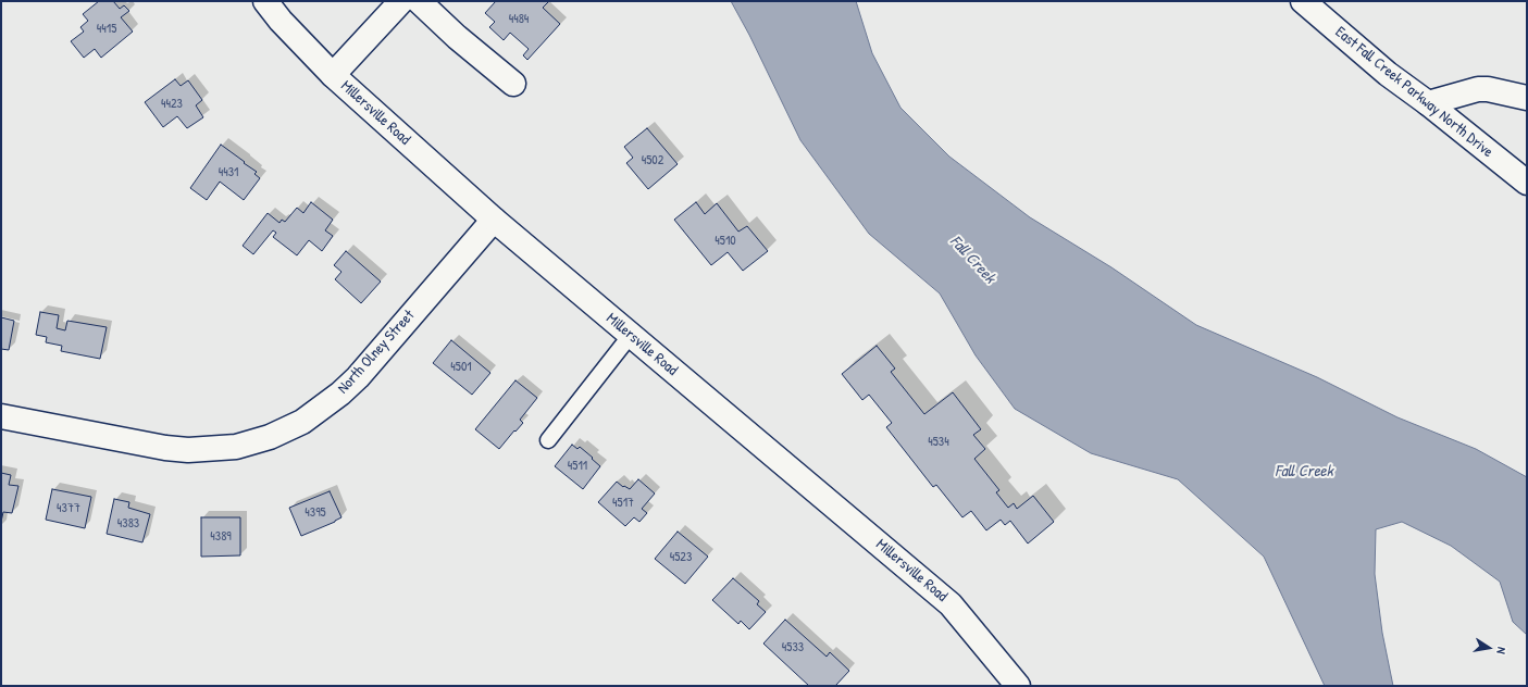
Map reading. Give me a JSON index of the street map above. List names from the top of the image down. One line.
{"streets":{"street":["East Fall Creek Parkway North Drive","Millersville Road","North Olney Street"]},"crossings":[["Millersville Road","North Olney Street"]],"water":["Fall Creek"],"house_numbers":["4484","4415","4423","4502","4431","4510","4501","4534","4511","4517","4377","4395","4383","4389","4523","4533"],"north":"right"}
